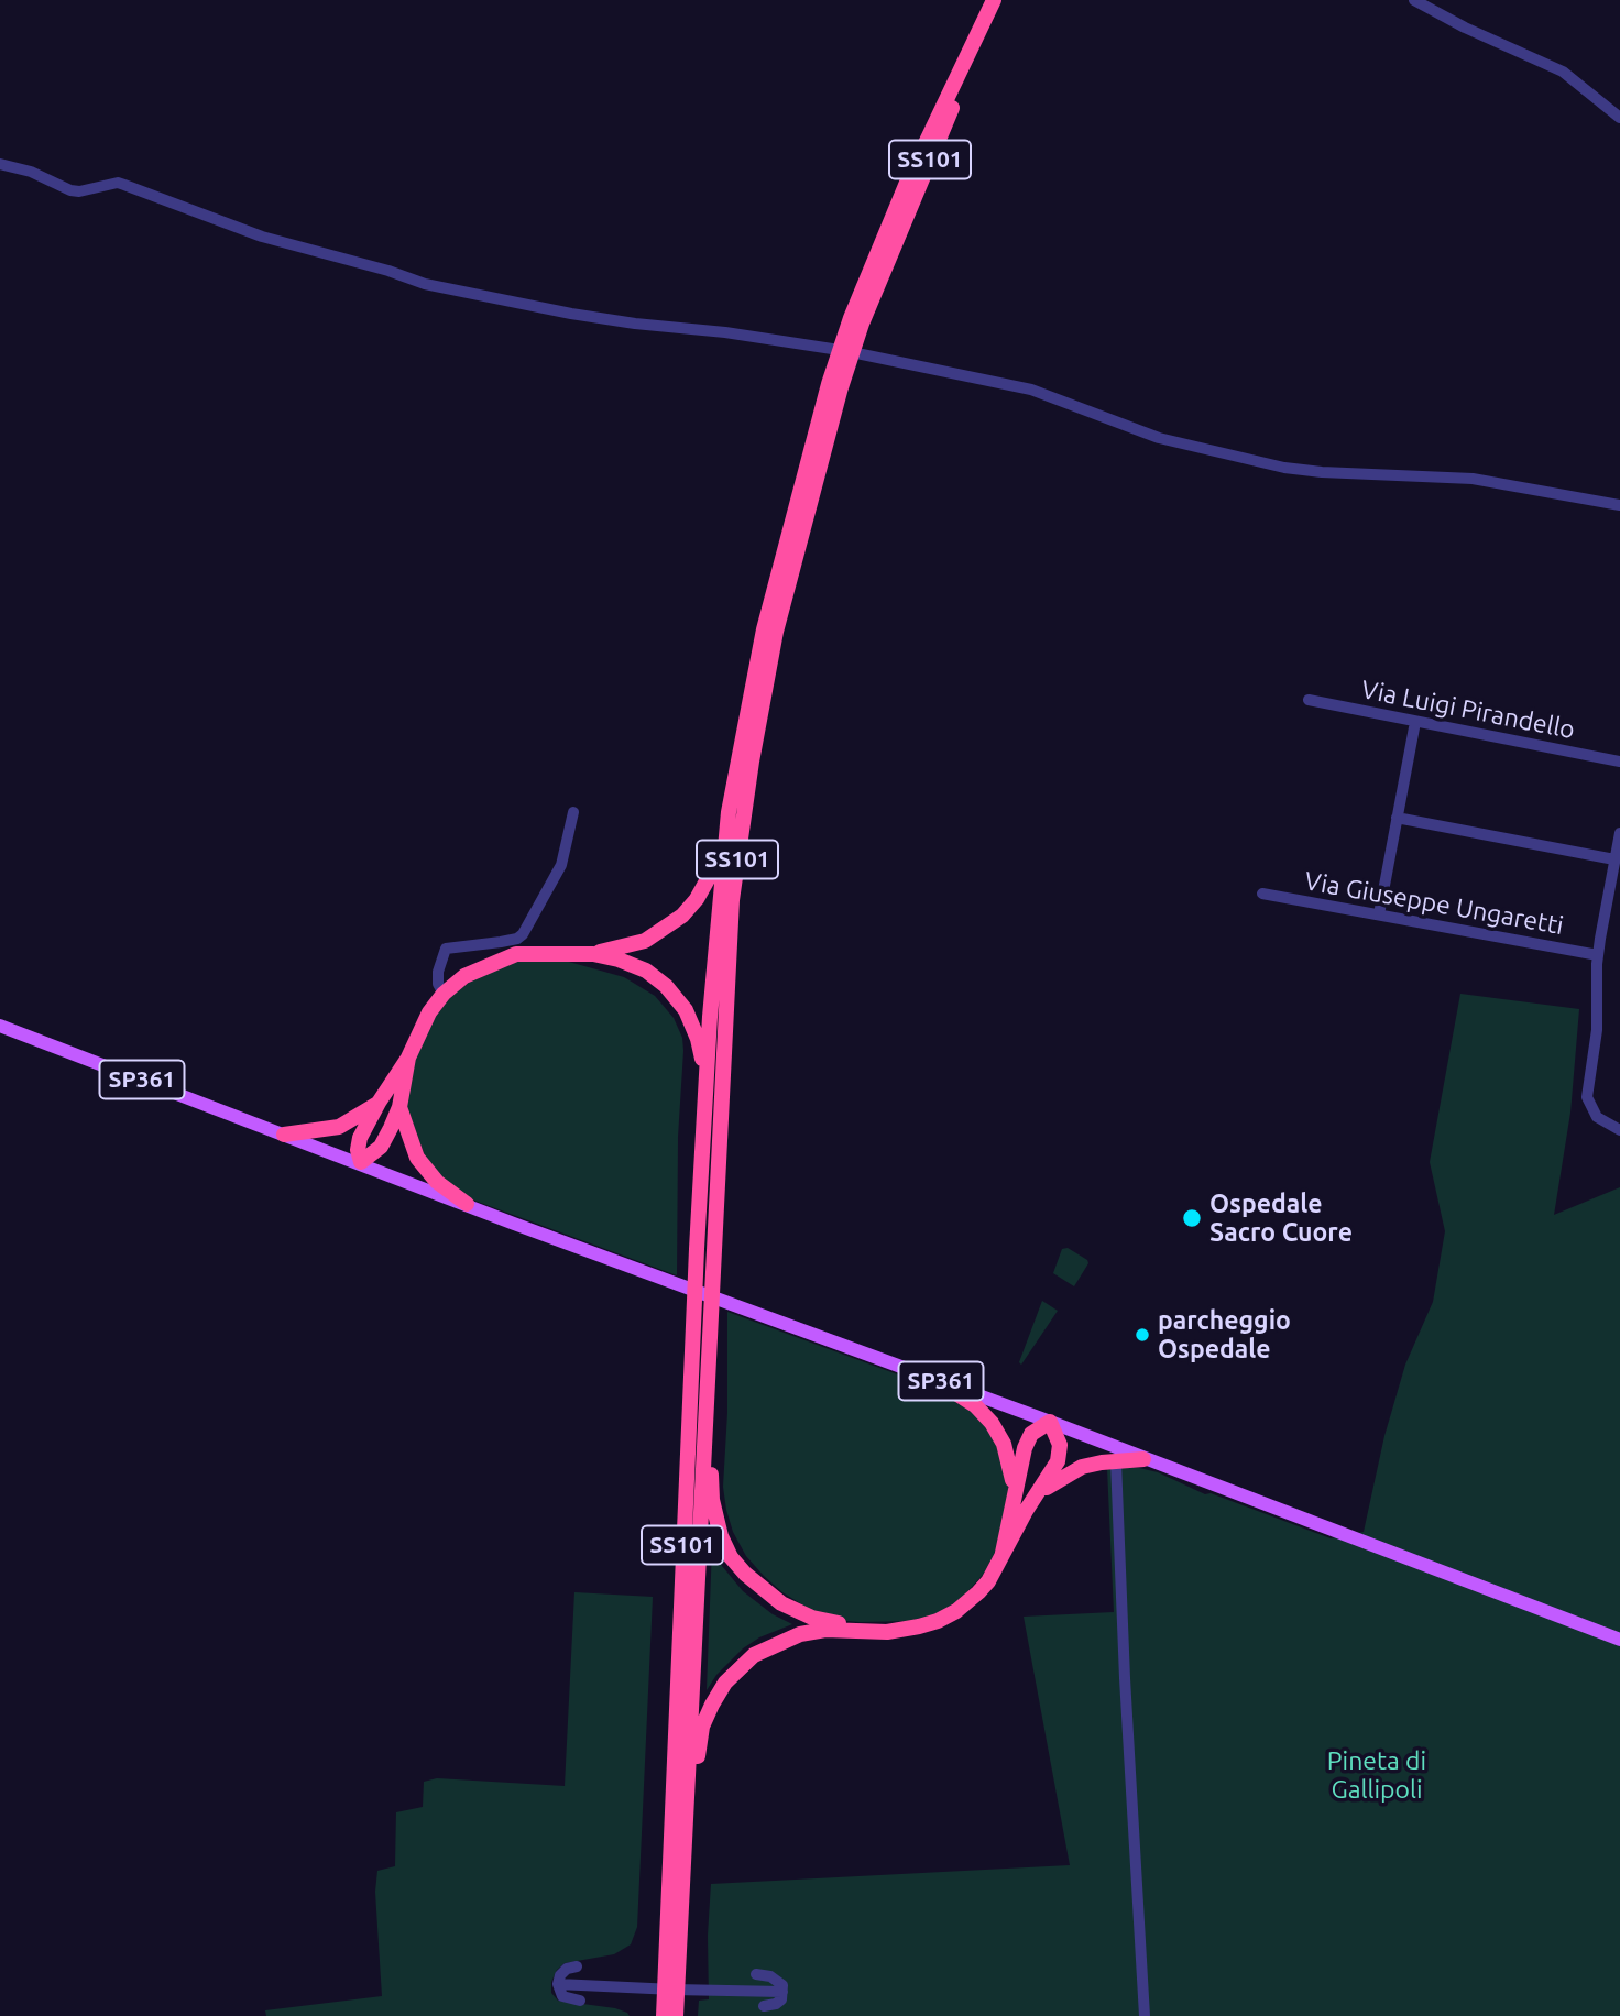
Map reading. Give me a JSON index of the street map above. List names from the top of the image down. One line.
{"streets":{"highway":["SS101"],"main road":["SP361"],"street":["Via Luigi Pirandello","Via Giuseppe Ungaretti"]},"parks":["Pineta di Gallipoli"],"places":["Ospedale Sacro Cuore","parcheggio Ospedale"]}
